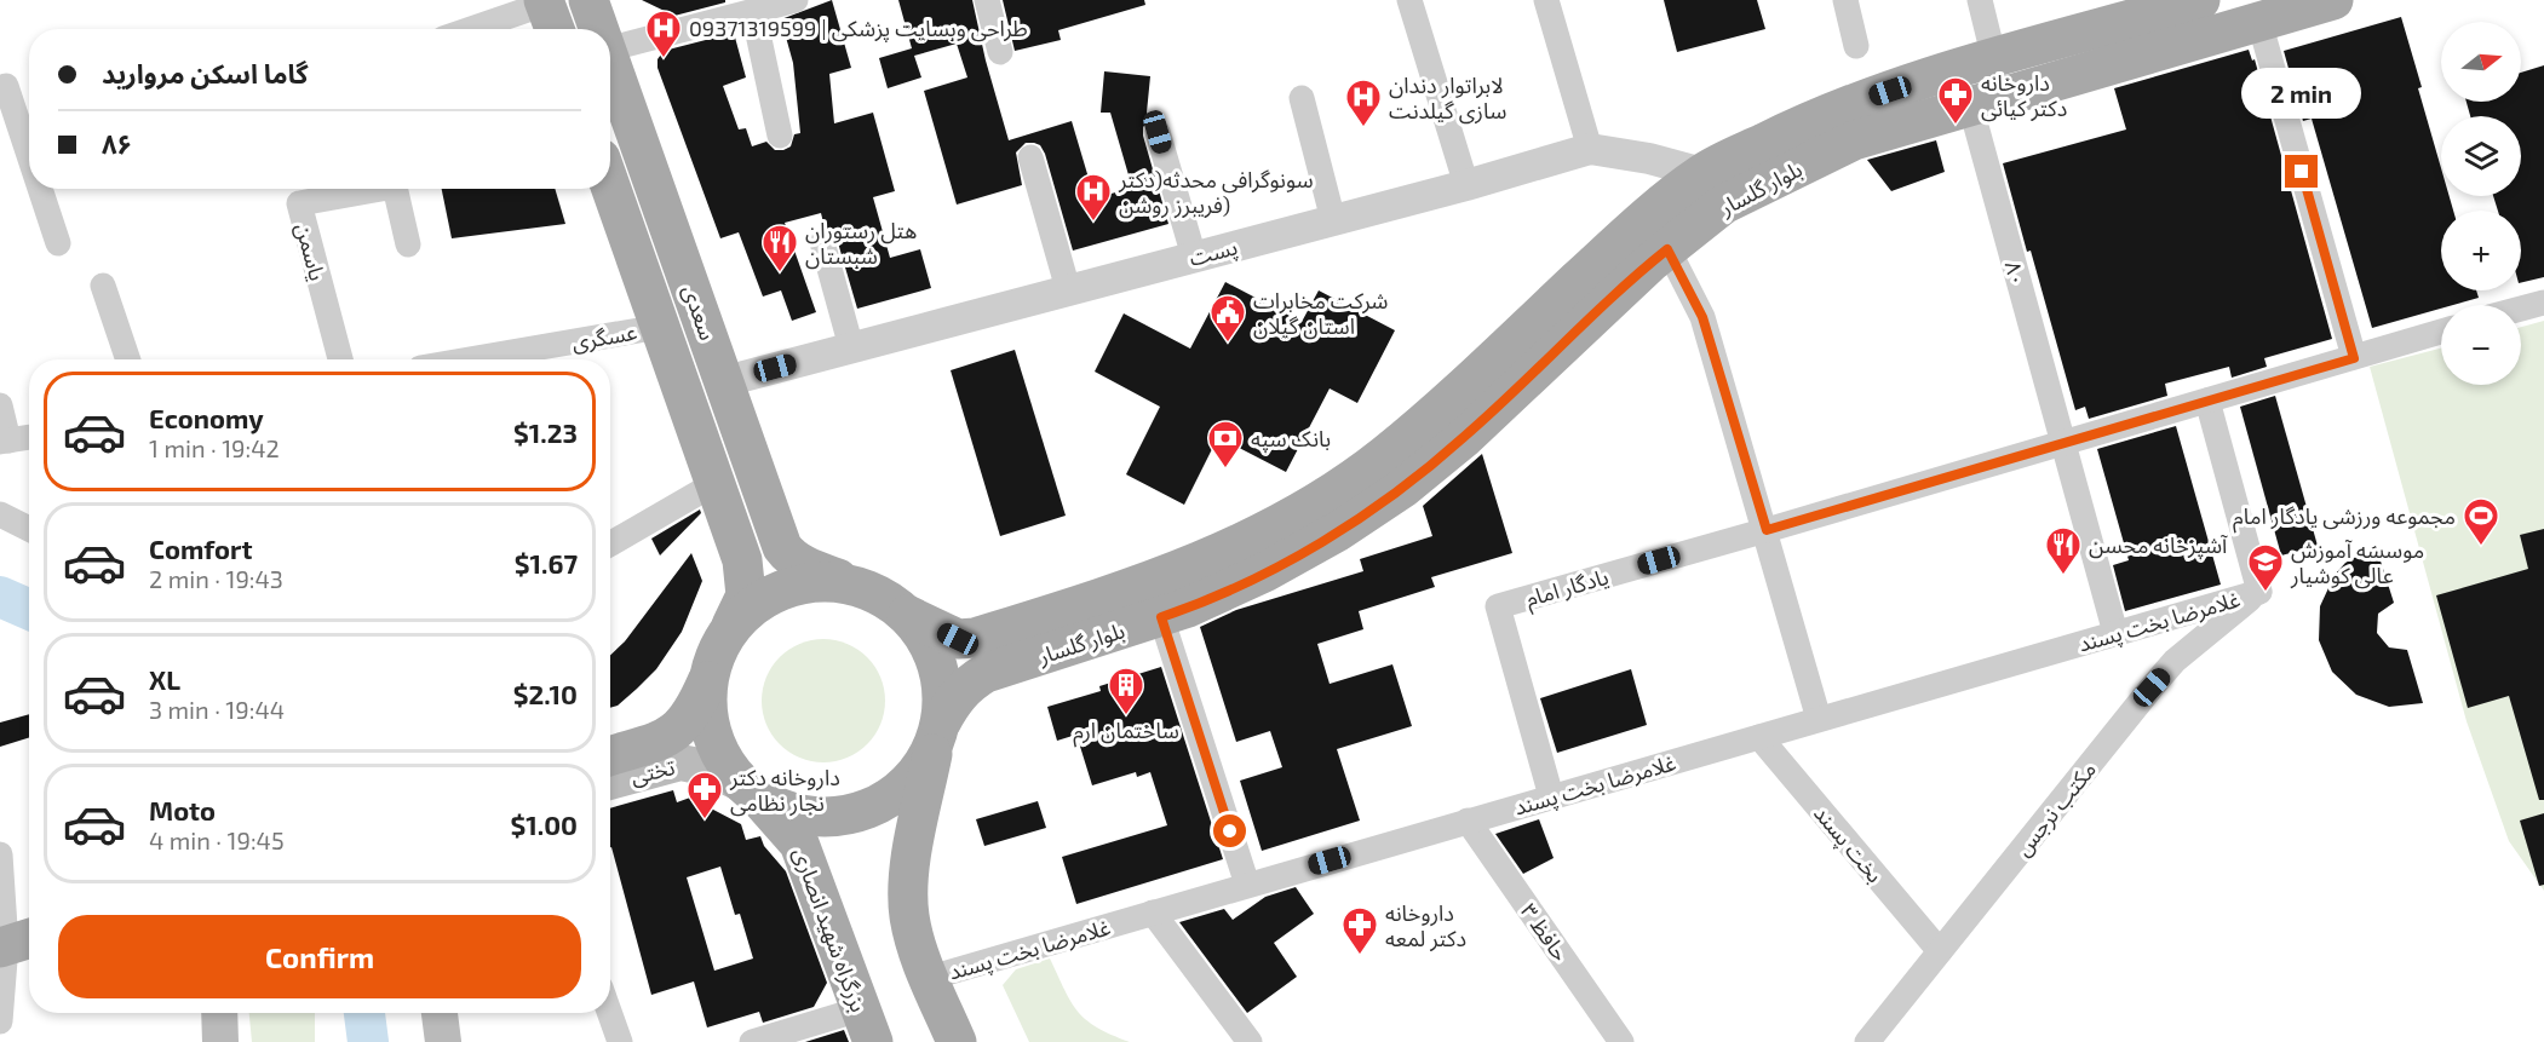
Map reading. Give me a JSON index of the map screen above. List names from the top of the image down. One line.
{"streets":{"main road":["بلوار گلسار","سعدی","تختی","بزرگراه شهید انصاری"],"street":["یاسمن","پست","۸۰","عسگری","یادگار امام","غلامرضا بخت پسند","مکتب نرجس","بخت پسند","حافظ ۳"]},"crossings":[["بلوار گلسار","پست"],["بلوار گلسار","۸۰"],["بلوار گلسار","سعدی"],["بلوار گلسار","تختی"],["بلوار گلسار","بزرگراه شهید انصاری"],["پست","سعدی"],["۸۰","یادگار امام"],["۸۰","غلامرضا بخت پسند"],["سعدی","عسگری"],["سعدی","تختی"],["سعدی","بزرگراه شهید انصاری"],["یادگار امام","غلامرضا بخت پسند"],["غلامرضا بخت پسند","مکتب نرجس"],["غلامرضا بخت پسند","بخت پسند"],["غلامرضا بخت پسند","حافظ ۳"],["تختی","بزرگراه شهید انصاری"],["مکتب نرجس","بخت پسند"]],"places":{"hospital":["09371319599 | طراحی وبسایت پزشکی","لابراتوار دندان سازی گیلدنت","سونوگرافی محدثه(دکتر فریبرز روشن)"],"pharmacy":["داروخانه دکتر کیائی","داروخانه دکتر نجار نظامی","داروخانه دکتر لمعه"],"restaurant":["هتل رستوران شبستان","آشپزخانه محسن"],"public building":["شرکت مخابرات استان گیلان"],"bank":["بانک سپه"],"sports":["مجموعه ورزشی یادگار امام"],"school or university":["موسسه آموزش عالی کوشیار"],"building":["ساختمان ارم"]},"north":"right","page":{"map_buttons":["+","−"],"banner":["گاما اسکن مروارید","۸۶"],"bubble":"2 min","list":[{"name":"Economy","note":"1 min · 19:42","value":"$1.23"},{"name":"Comfort","note":"2 min · 19:43","value":"$1.67"},{"name":"XL","note":"3 min · 19:44","value":"$2.10"},{"name":"Moto","note":"4 min · 19:45","value":"$1.00"}],"buttons":"Confirm"}}
